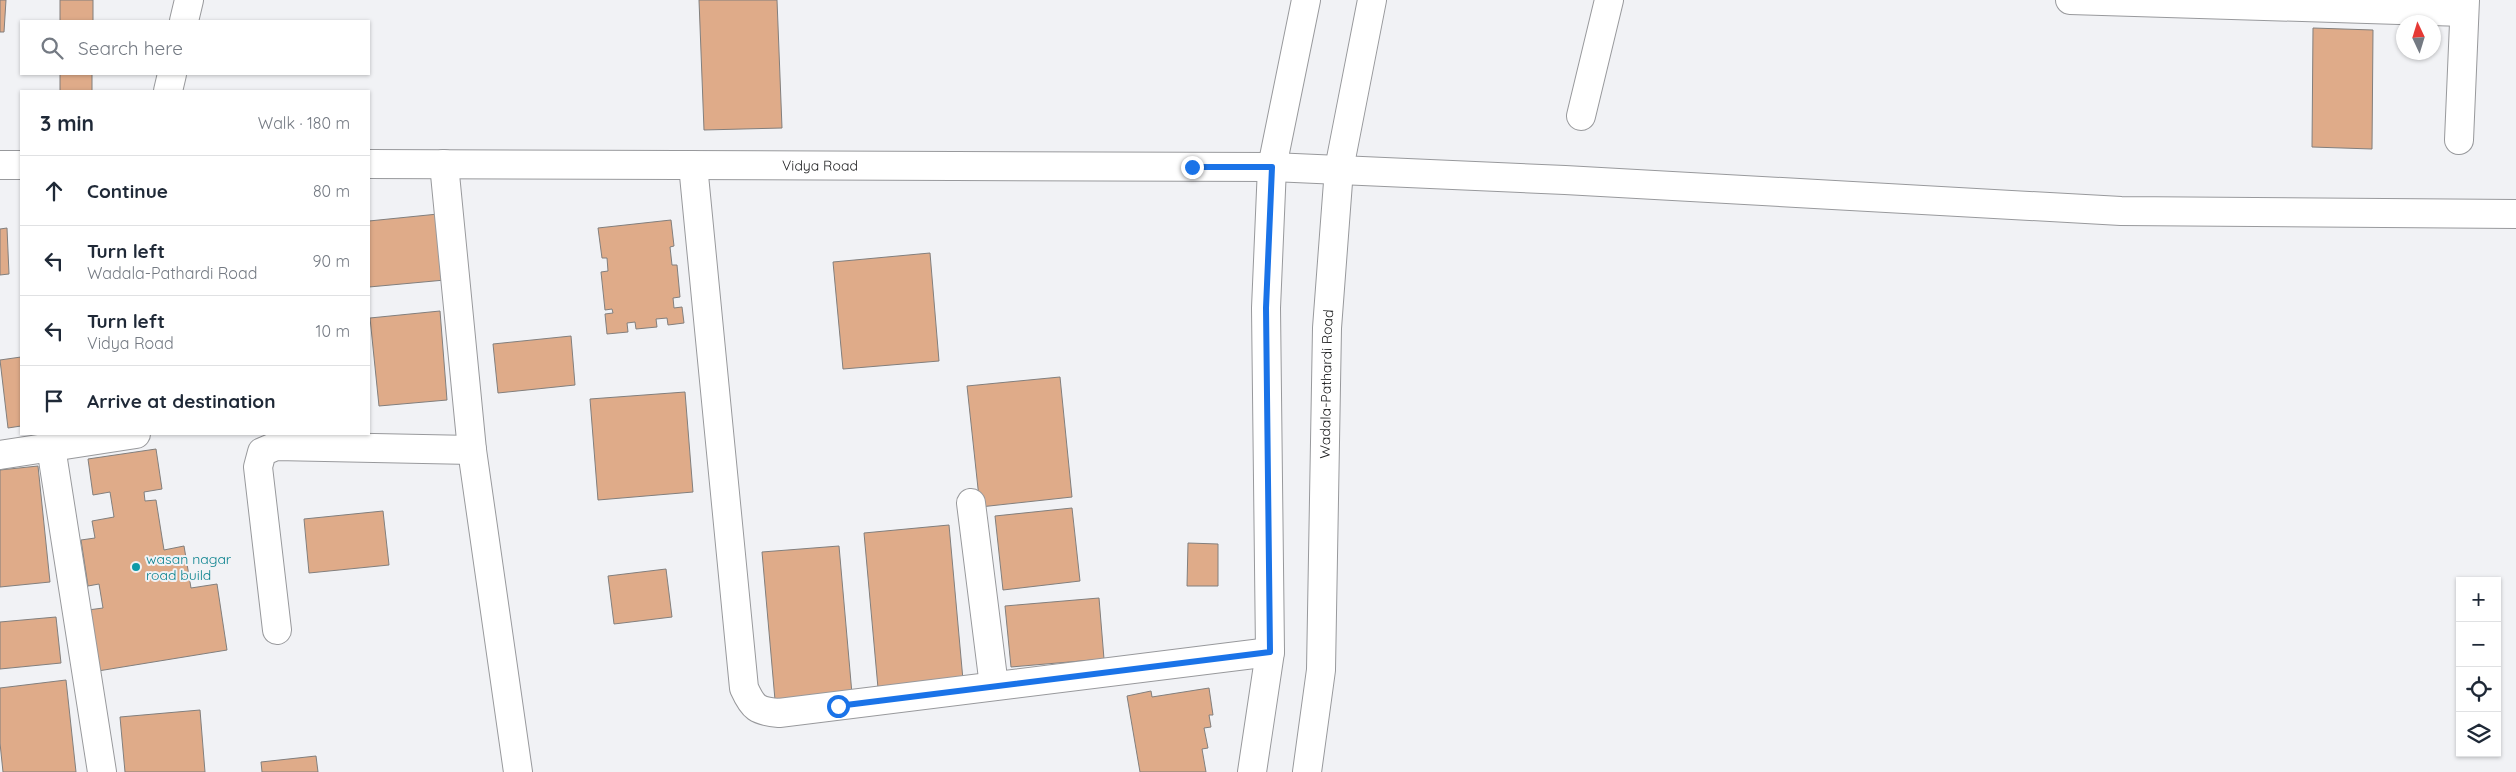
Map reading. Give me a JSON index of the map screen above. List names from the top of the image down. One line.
{"streets":{"street":["Vidya Road","Wadala-Pathardi Road"]},"crossings":[["Vidya Road","Wadala-Pathardi Road"]],"places":["wasan nagar road build"],"north":"top","page":{"search":"Search here","heading":["3 min","Walk · 180 m"],"list":[["Continue","80 m"],["Turn left","Wadala-Pathardi Road","90 m"],["Turn left","Vidya Road","10 m"],"Arrive at destination"],"map_buttons":["+","−"]}}
